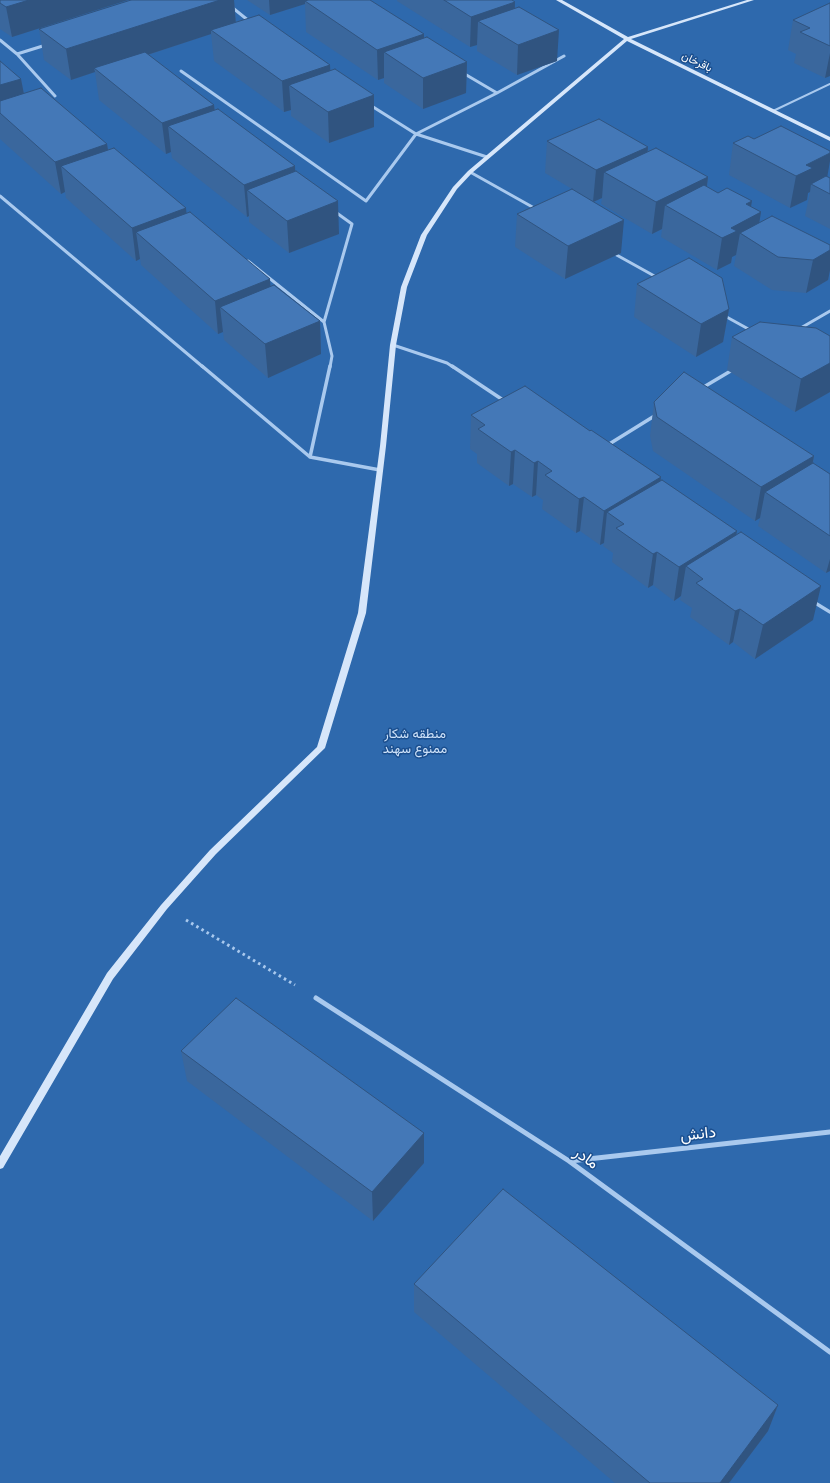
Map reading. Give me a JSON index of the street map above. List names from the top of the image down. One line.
{"streets":{"street":["باقرخان","دانش","مادر"]},"crossings":[["دانش","مادر"]],"parks":["منطقه شکار ممنوع سهند"]}
